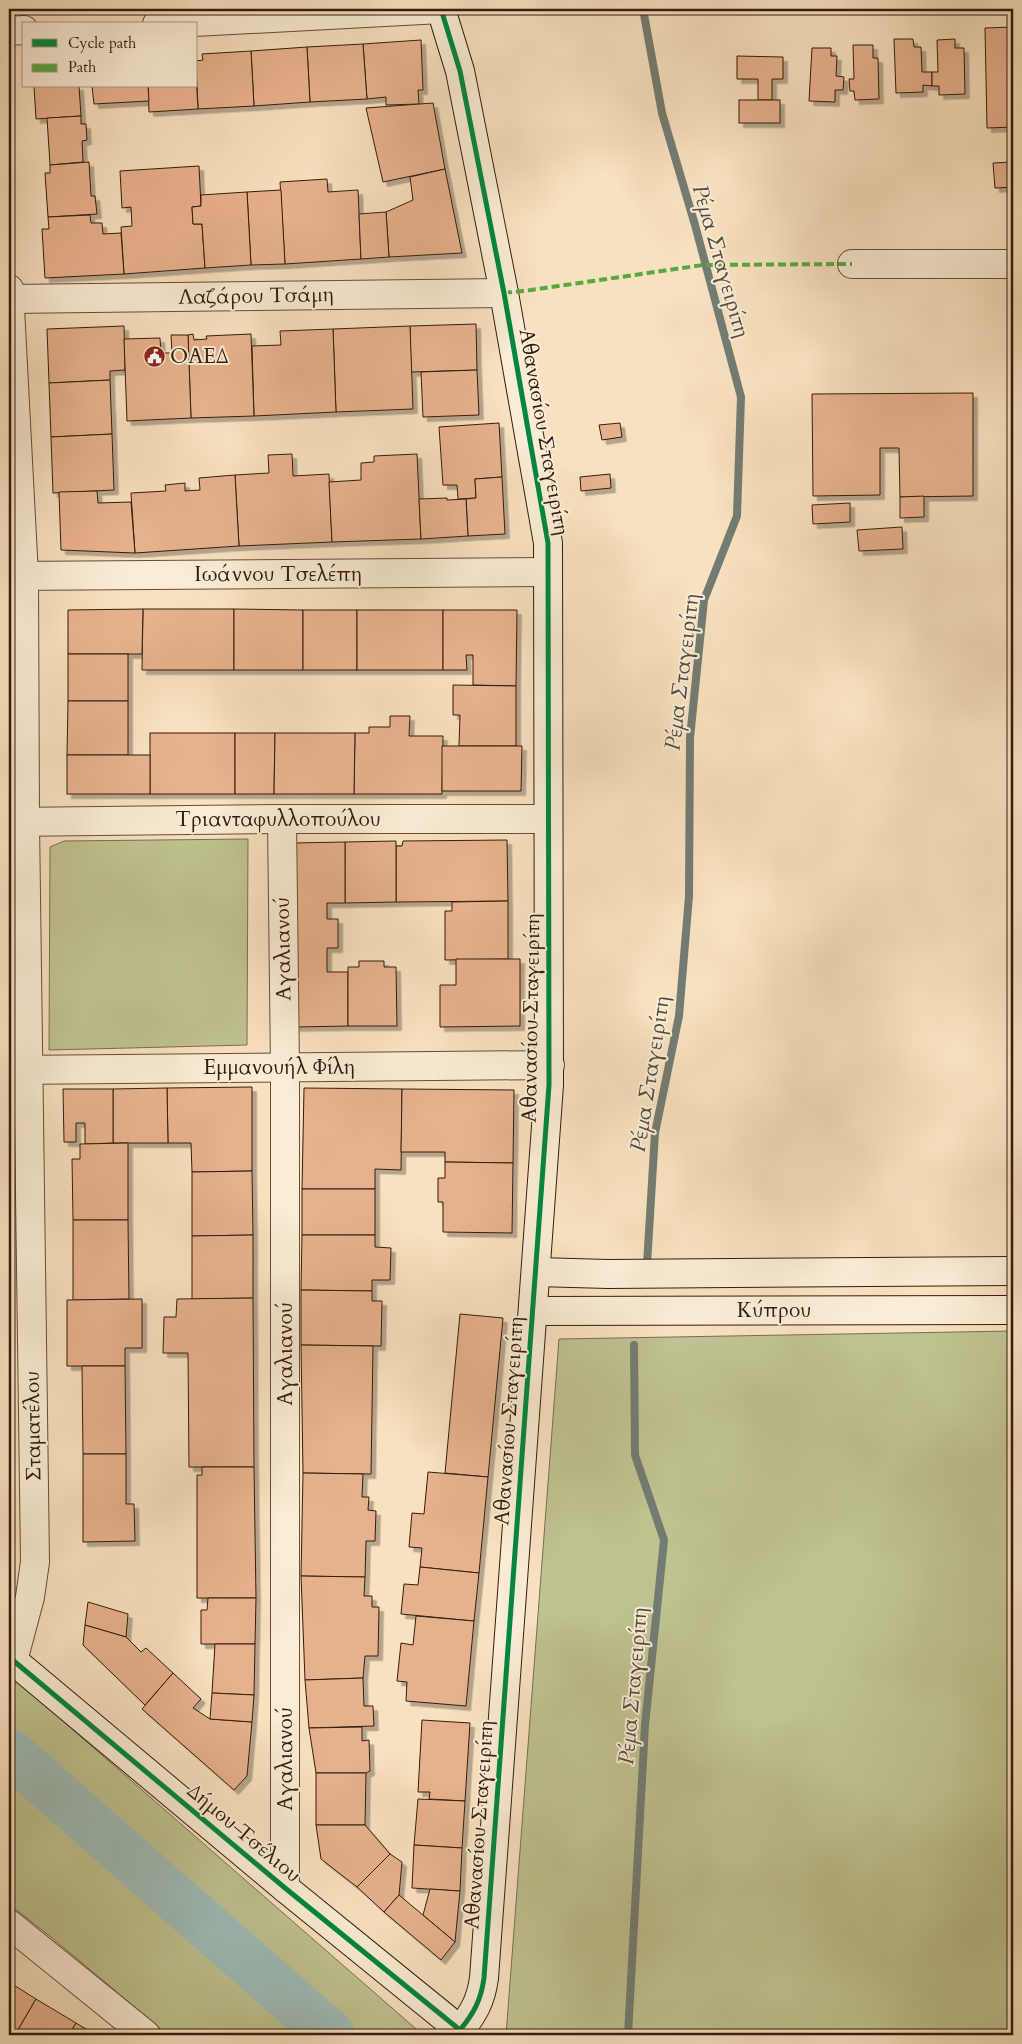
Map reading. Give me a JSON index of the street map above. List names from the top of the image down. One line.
{"streets":{"street":["Λαζάρου Τσάμη","Αθανασίου Σταγειρίτη","Ιωάννου Τσελέπη","Τριανταφυλλοπούλου","Αγαλιανού","Εμμανουήλ Φίλη","Κύπρου","Σταματέλου","Δήμου Τσέλιου"]},"crossings":[["Λαζάρου Τσάμη","Αθανασίου Σταγειρίτη"],["Λαζάρου Τσάμη","Σταματέλου"],["Αθανασίου Σταγειρίτη","Ιωάννου Τσελέπη"],["Αθανασίου Σταγειρίτη","Τριανταφυλλοπούλου"],["Αθανασίου Σταγειρίτη","Εμμανουήλ Φίλη"],["Αθανασίου Σταγειρίτη","Κύπρου"],["Αθανασίου Σταγειρίτη","Δήμου Τσέλιου"],["Ιωάννου Τσελέπη","Σταματέλου"],["Τριανταφυλλοπούλου","Αγαλιανού"],["Τριανταφυλλοπούλου","Σταματέλου"],["Αγαλιανού","Εμμανουήλ Φίλη"],["Αγαλιανού","Δήμου Τσέλιου"],["Εμμανουήλ Φίλη","Σταματέλου"],["Σταματέλου","Δήμου Τσέλιου"]],"water":["Ρέμα Σταγειρίτη"],"places":{"public building":["ΟΑΕΔ"]},"legend":["Cycle path","Path"]}
